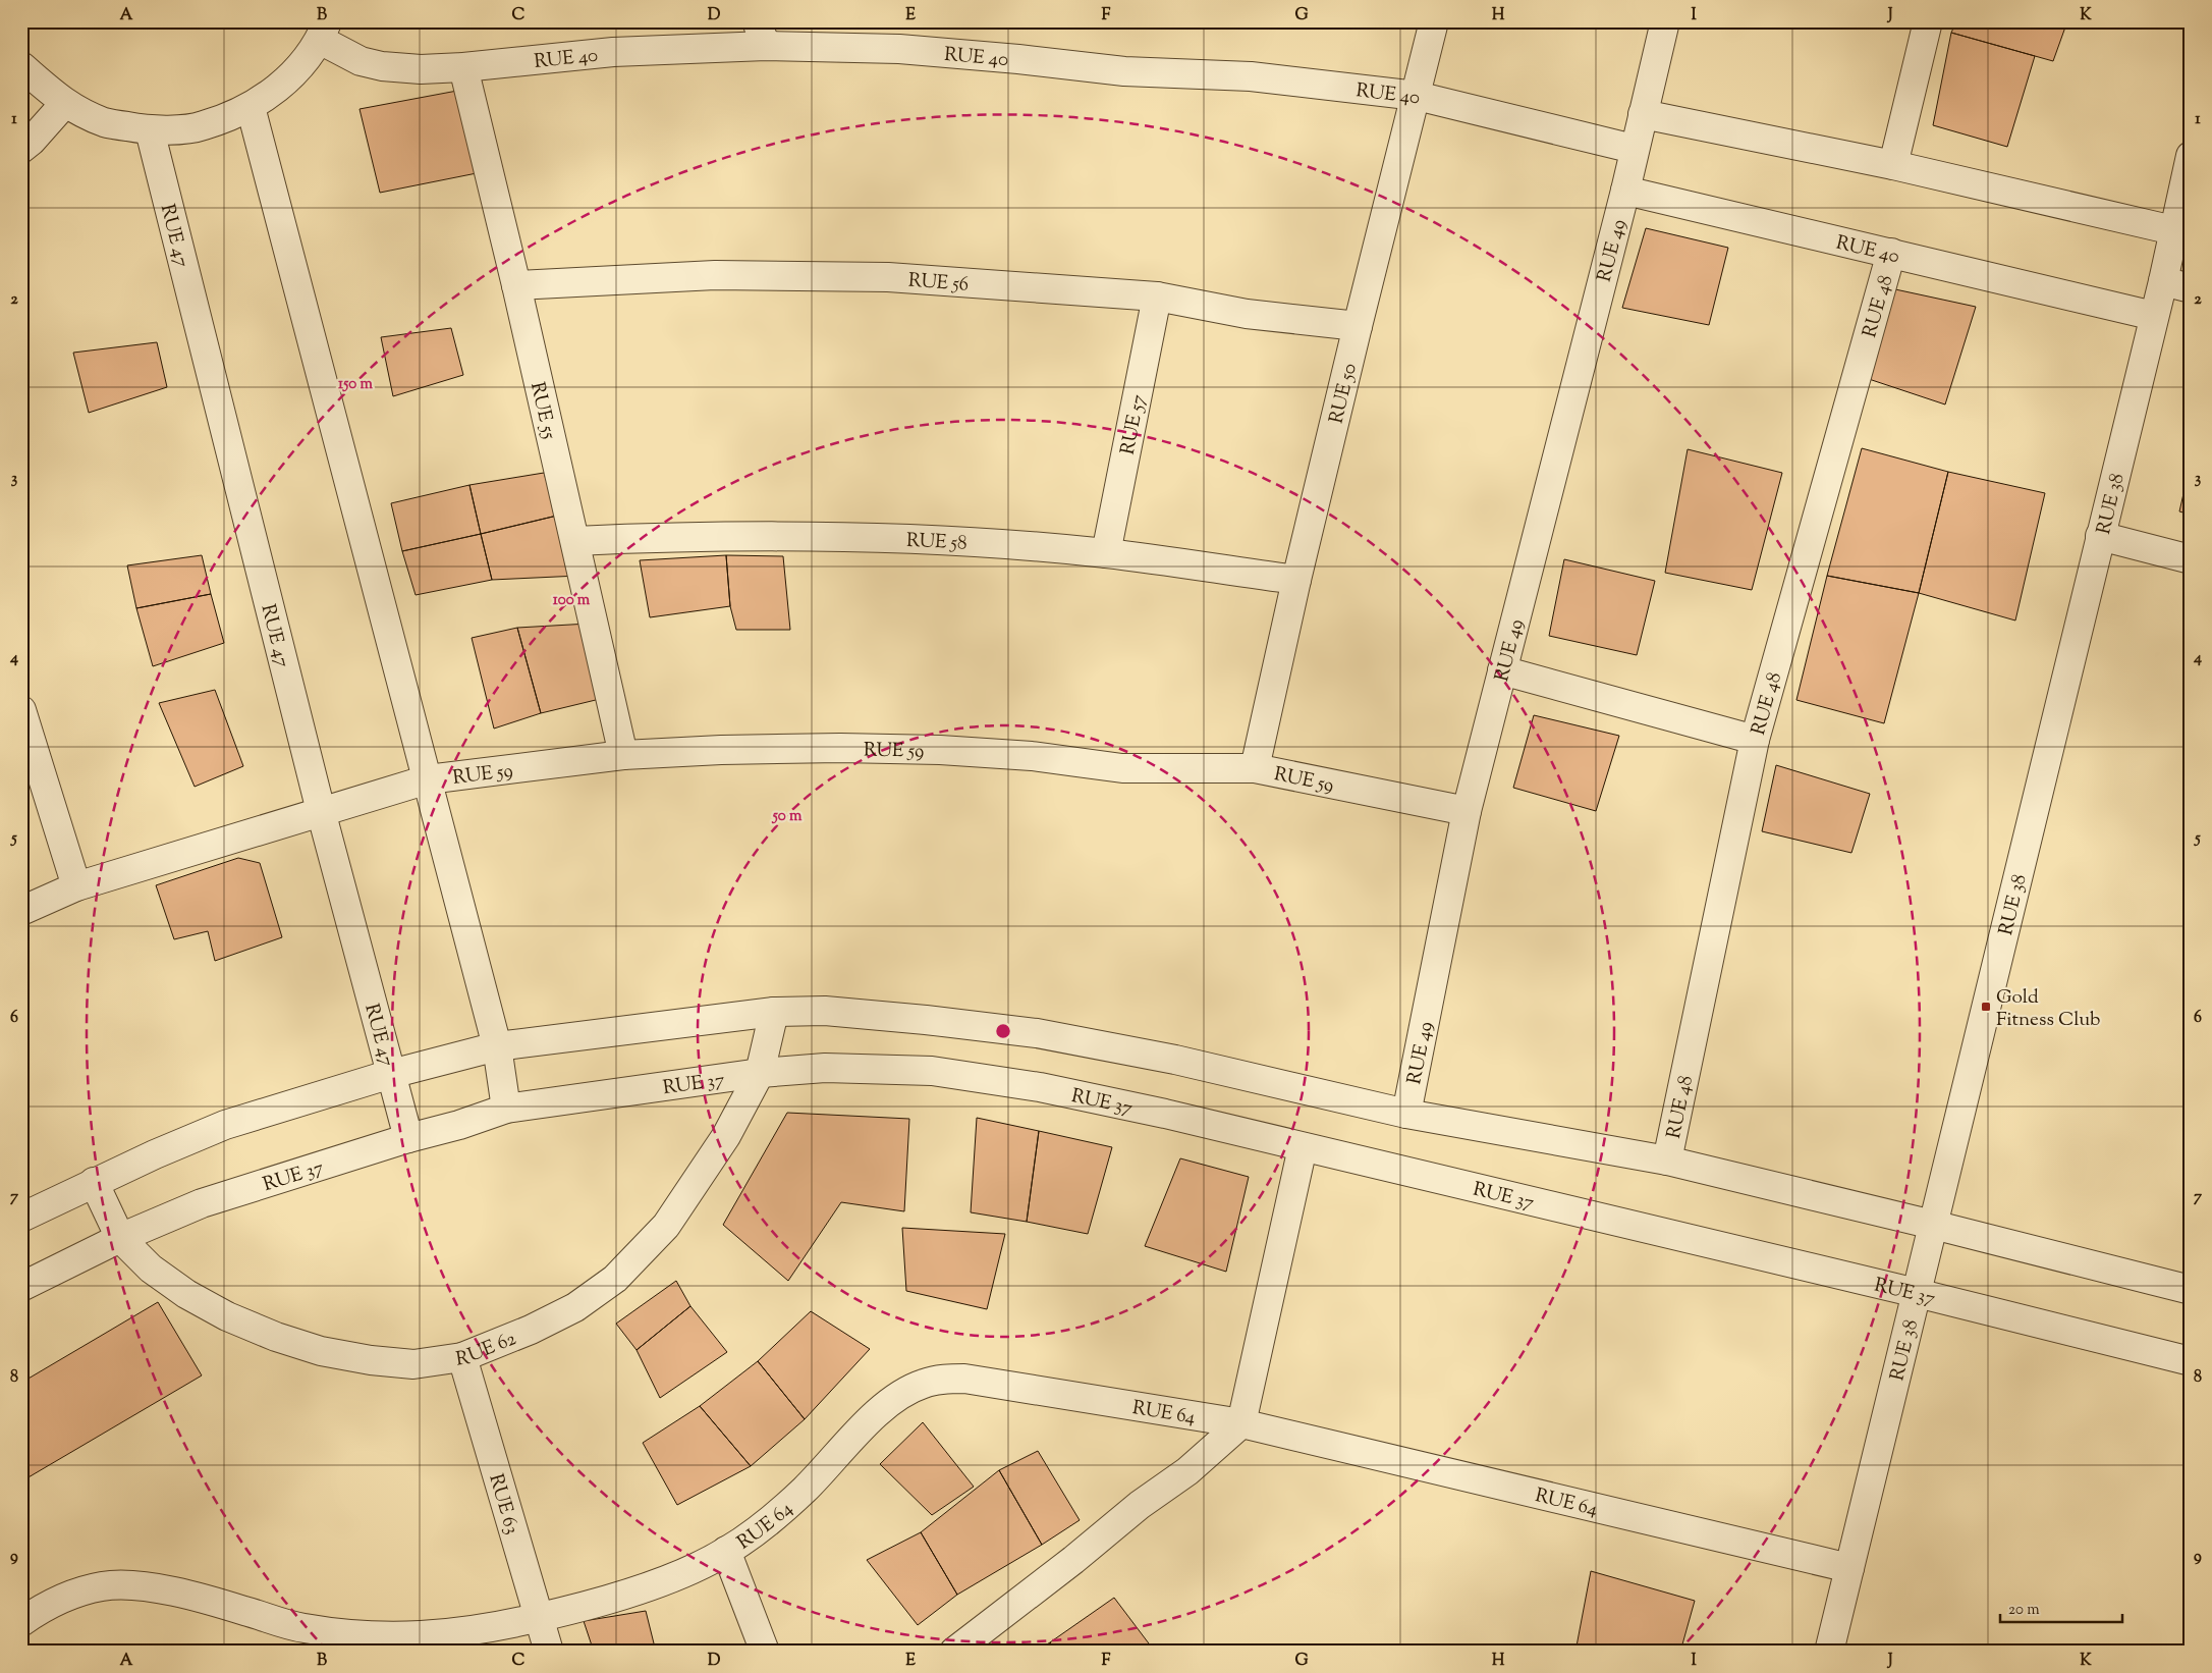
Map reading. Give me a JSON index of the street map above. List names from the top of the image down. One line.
{"streets":{"street":["RUE 40","RUE 47","RUE 49","RUE 56","RUE 48","RUE 50","RUE 55","RUE 57","RUE 38","RUE 58","RUE 59","RUE 37","RUE 62","RUE 64","RUE 63"]},"crossings":[["RUE 40","RUE 49"],["RUE 40","RUE 48"],["RUE 40","RUE 50"],["RUE 40","RUE 55"],["RUE 40","RUE 38"],["RUE 47","RUE 59"],["RUE 47","RUE 37"],["RUE 49","RUE 59"],["RUE 56","RUE 50"],["RUE 56","RUE 55"],["RUE 56","RUE 57"],["RUE 50","RUE 58"],["RUE 50","RUE 59"],["RUE 55","RUE 58"],["RUE 55","RUE 59"],["RUE 57","RUE 58"],["RUE 38","RUE 37"],["RUE 38","RUE 64"],["RUE 37","RUE 62"],["RUE 62","RUE 63"],["RUE 64","RUE 63"]],"places":{"transit":["Gold Fitness Club"]},"scale_bar":"20 m","grid":{"columns":["A","B","C","D","E","F","G","H","I","J","K"],"rows":["1","2","3","4","5","6","7","8","9"]},"rings":["150 m","100 m","50 m"]}
